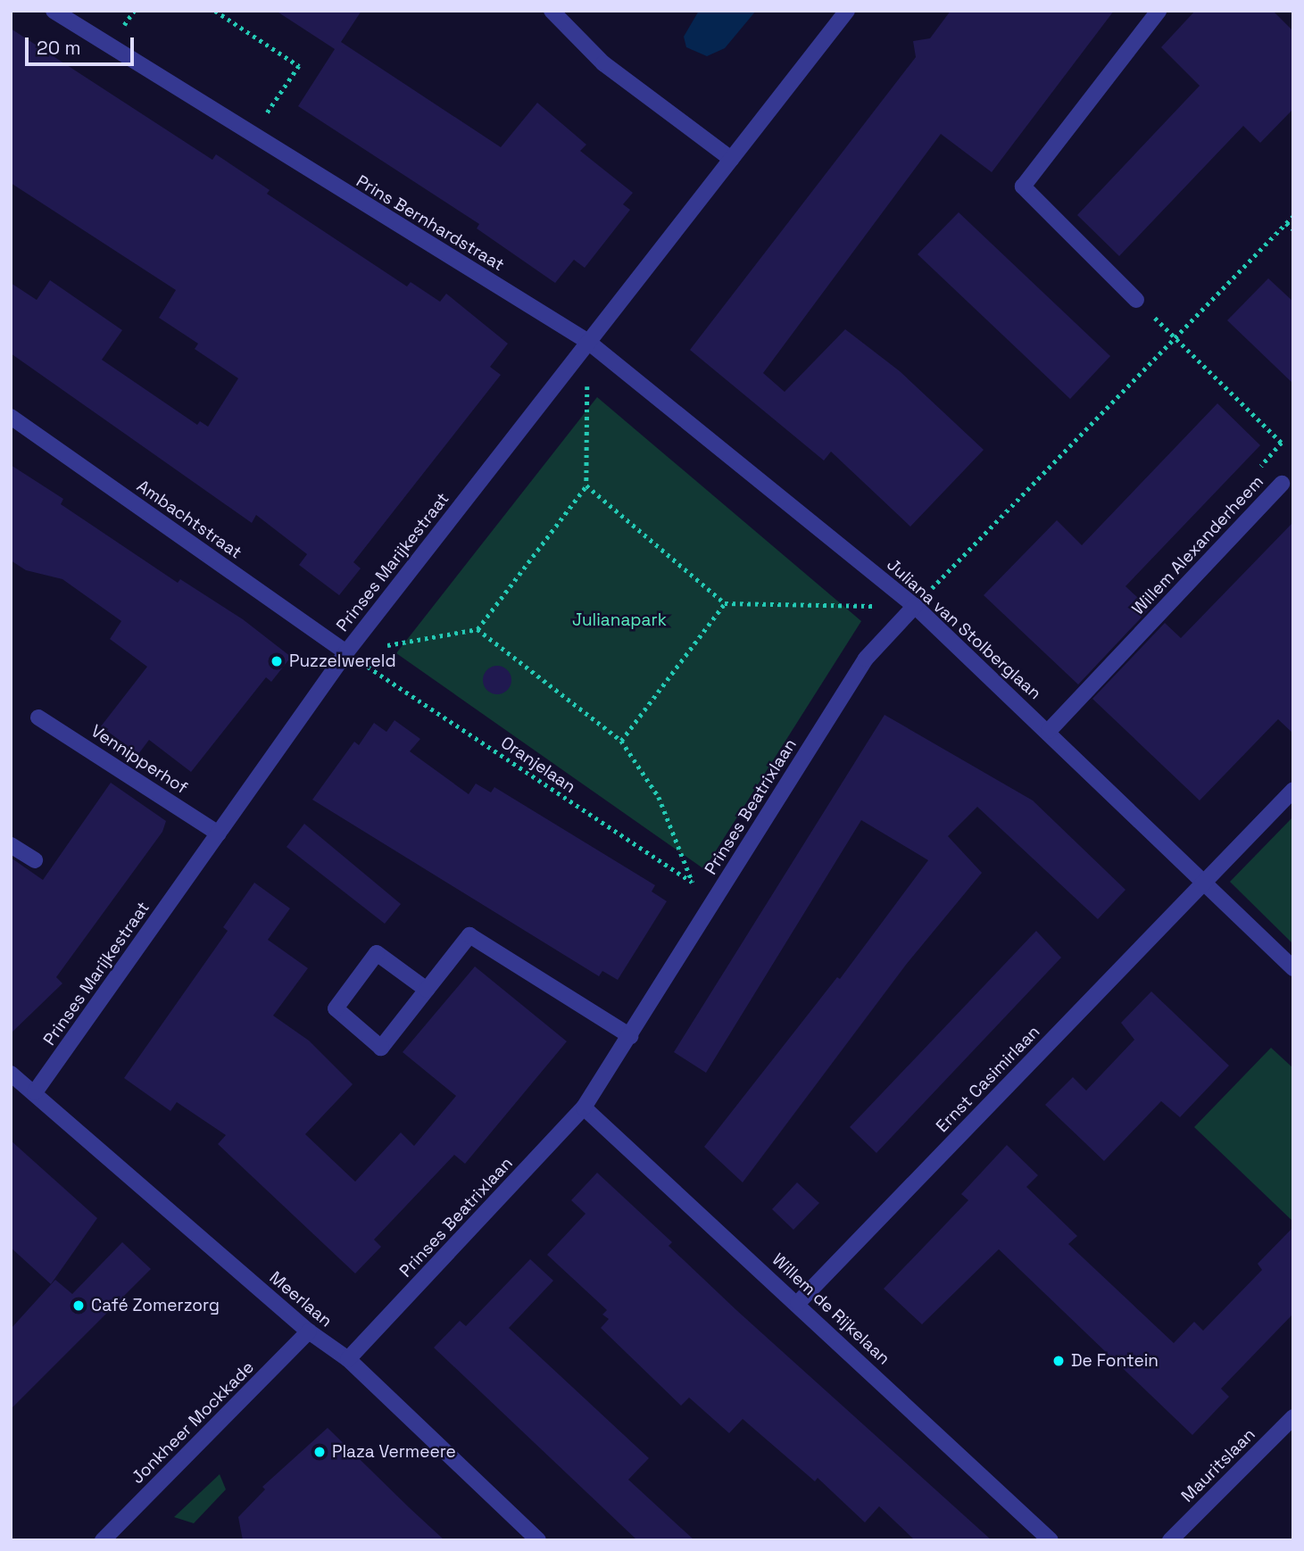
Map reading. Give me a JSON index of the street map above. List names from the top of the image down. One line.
{"streets":{"street":["Prins Bernhardstraat","Ambachtstraat","Willem Alexanderheem","Prinses Marijkestraat","Juliana van Stolberglaan","Vennipperhof","Prinses Beatrixlaan","Ernst Casimirlaan","Meerlaan","Willem de Rijkelaan","Jonkheer Mockkade","Mauritslaan"],"path":["Oranjelaan"]},"crossings":[["Prins Bernhardstraat","Prinses Marijkestraat"],["Prins Bernhardstraat","Juliana van Stolberglaan"],["Ambachtstraat","Prinses Marijkestraat"],["Ambachtstraat","Oranjelaan"],["Willem Alexanderheem","Juliana van Stolberglaan"],["Prinses Marijkestraat","Juliana van Stolberglaan"],["Prinses Marijkestraat","Vennipperhof"],["Prinses Marijkestraat","Oranjelaan"],["Prinses Marijkestraat","Meerlaan"],["Juliana van Stolberglaan","Prinses Beatrixlaan"],["Juliana van Stolberglaan","Ernst Casimirlaan"],["Oranjelaan","Prinses Beatrixlaan"],["Prinses Beatrixlaan","Meerlaan"],["Prinses Beatrixlaan","Willem de Rijkelaan"],["Ernst Casimirlaan","Willem de Rijkelaan"],["Meerlaan","Jonkheer Mockkade"]],"parks":["Julianapark"],"places":["Puzzelwereld","Café Zomerzorg","De Fontein","Plaza Vermeere"],"scale_bar":"20 m"}
